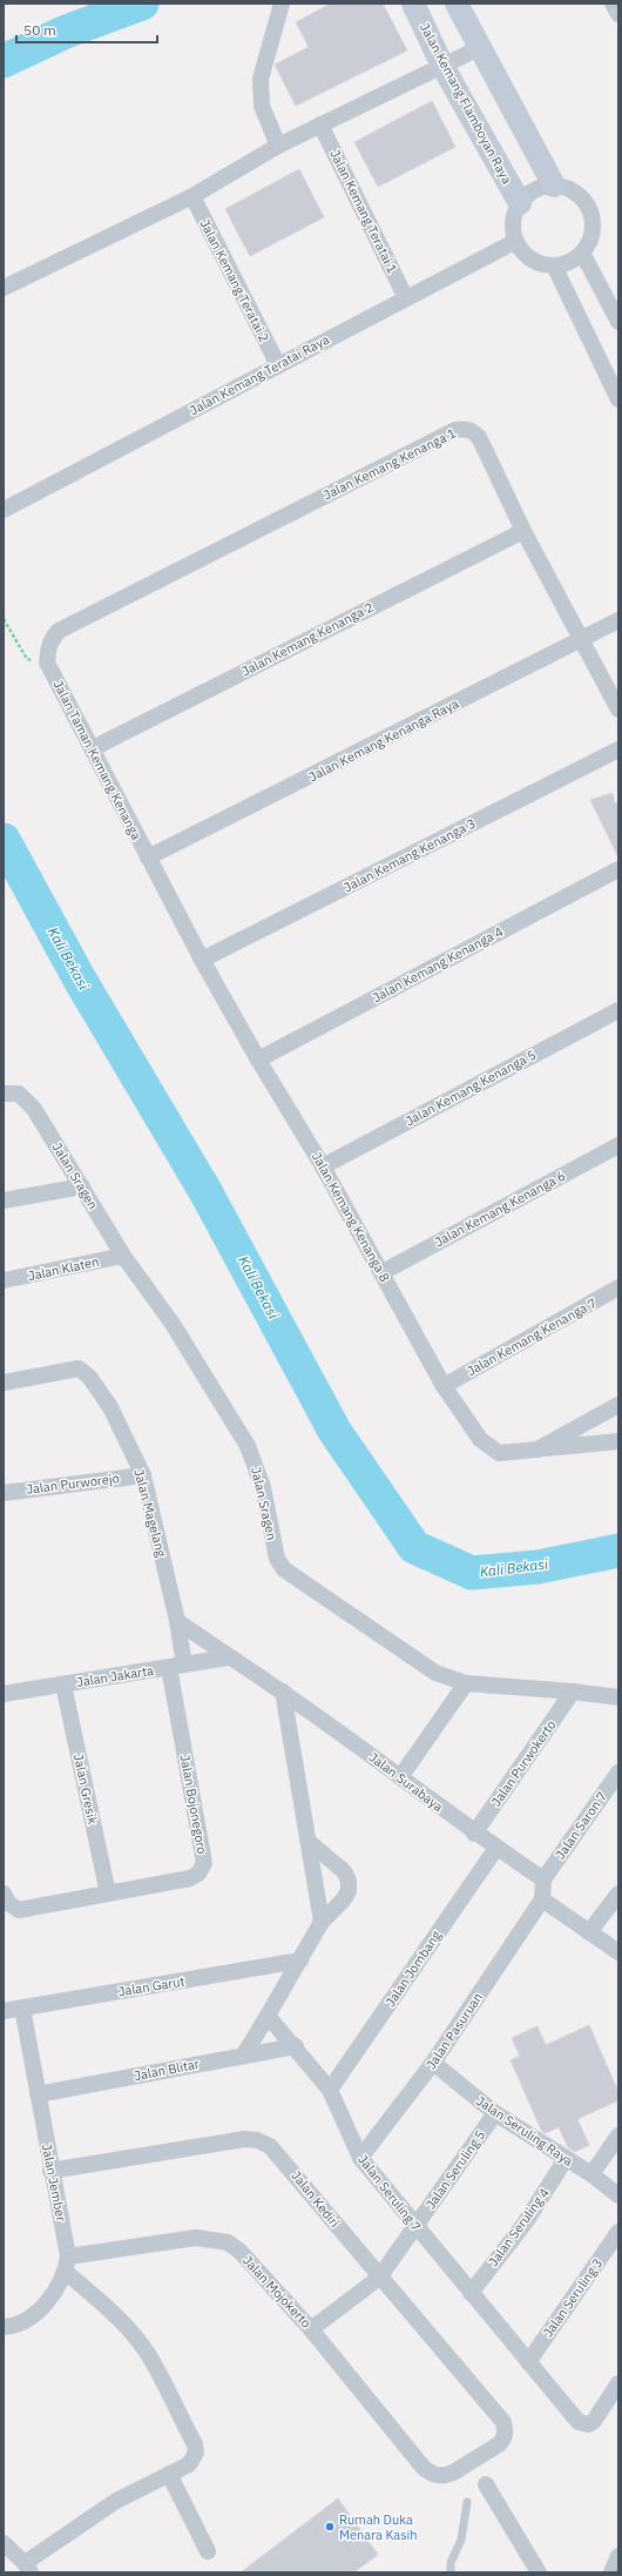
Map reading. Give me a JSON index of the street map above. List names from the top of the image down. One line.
{"streets":{"street":["Jalan Kemang Flamboyan Raya","Jalan Kemang Teratai 1","Jalan Kemang Teratai 2","Jalan Kemang Teratai Raya","Jalan Kemang Kenanga 1","Jalan Kemang Kenanga 2","Jalan Kemang Kenanga Raya","Jalan Taman Kemang Kenanga","Jalan Kemang Kenanga 3","Jalan Kemang Kenanga 4","Jalan Kemang Kenanga 5","Jalan Sragen","Jalan Kemang Kenanga 6","Jalan Kemang Kenanga 8","Jalan Klaten","Jalan Kemang Kenanga 7","Jalan Purworejo","Jalan Magelang","Jalan Jakarta","Jalan Purwokerto","Jalan Surabaya","Jalan Gresik","Jalan Bojonegoro","Jalan Saron 7","Jalan Jombang","Jalan Garut","Jalan Pasuruan","Jalan Blitar","Jalan Seruling Raya","Jalan Seruling 5","Jalan Jember","Jalan Seruling 7","Jalan Kediri","Jalan Seruling 4","Jalan Mojokerto","Jalan Seruling 3"]},"crossings":[["Jalan Kemang Flamboyan Raya","Jalan Kemang Teratai Raya"],["Jalan Kemang Teratai 1","Jalan Kemang Teratai Raya"],["Jalan Kemang Teratai 2","Jalan Kemang Teratai Raya"],["Jalan Kemang Kenanga 1","Jalan Kemang Kenanga 2"],["Jalan Kemang Kenanga 1","Jalan Kemang Kenanga Raya"],["Jalan Kemang Kenanga 1","Jalan Taman Kemang Kenanga"],["Jalan Kemang Kenanga 2","Jalan Taman Kemang Kenanga"],["Jalan Kemang Kenanga Raya","Jalan Taman Kemang Kenanga"],["Jalan Kemang Kenanga Raya","Jalan Kemang Kenanga 8"],["Jalan Taman Kemang Kenanga","Jalan Kemang Kenanga 8"],["Jalan Kemang Kenanga 3","Jalan Kemang Kenanga 8"],["Jalan Kemang Kenanga 4","Jalan Kemang Kenanga 8"],["Jalan Kemang Kenanga 5","Jalan Kemang Kenanga 8"],["Jalan Sragen","Jalan Klaten"],["Jalan Sragen","Jalan Purwokerto"],["Jalan Kemang Kenanga 6","Jalan Kemang Kenanga 8"],["Jalan Kemang Kenanga 8","Jalan Kemang Kenanga 7"],["Jalan Purworejo","Jalan Magelang"],["Jalan Magelang","Jalan Jakarta"],["Jalan Magelang","Jalan Surabaya"],["Jalan Magelang","Jalan Bojonegoro"],["Jalan Jakarta","Jalan Surabaya"],["Jalan Jakarta","Jalan Gresik"],["Jalan Jakarta","Jalan Bojonegoro"],["Jalan Purwokerto","Jalan Surabaya"],["Jalan Surabaya","Jalan Saron 7"],["Jalan Surabaya","Jalan Jombang"],["Jalan Gresik","Jalan Bojonegoro"],["Jalan Jombang","Jalan Seruling 7"],["Jalan Garut","Jalan Jember"],["Jalan Pasuruan","Jalan Seruling Raya"],["Jalan Pasuruan","Jalan Seruling 7"],["Jalan Blitar","Jalan Jember"],["Jalan Blitar","Jalan Seruling 7"],["Jalan Seruling Raya","Jalan Seruling 5"],["Jalan Seruling Raya","Jalan Seruling 4"],["Jalan Seruling 5","Jalan Seruling 7"],["Jalan Seruling 5","Jalan Kediri"],["Jalan Seruling 5","Jalan Mojokerto"],["Jalan Jember","Jalan Kediri"],["Jalan Jember","Jalan Mojokerto"],["Jalan Seruling 7","Jalan Seruling 4"],["Jalan Seruling 7","Jalan Seruling 3"],["Jalan Kediri","Jalan Mojokerto"]],"water":["Kali Bekasi"],"places":["Rumah Duka Menara Kasih"],"scale_bar":"50 m"}
